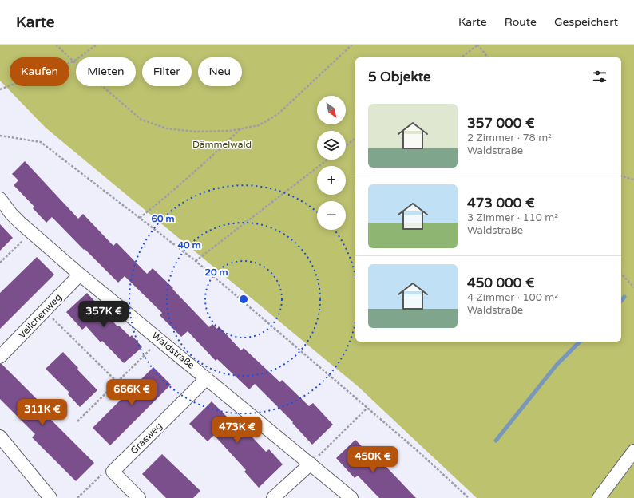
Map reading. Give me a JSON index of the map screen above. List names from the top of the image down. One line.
{"streets":{"street":["Veilchenweg","Waldstraße","Grasweg"]},"crossings":[["Veilchenweg","Waldstraße"],["Waldstraße","Grasweg"]],"parks":["Dämmelwald"],"north":"bottom right","page":{"header":"Karte","nav":["Karte","Route","Gespeichert"],"chip":["Kaufen","Mieten","Filter","Neu"],"heading":"5 Objekte","map_buttons":["+","−"],"list":[{"name":"357 000 €","note":"2 Zimmer · 78 m² · Waldstraße"},{"name":"473 000 €","note":"3 Zimmer · 110 m² · Waldstraße"},{"name":"450 000 €","note":"4 Zimmer · 100 m² · Waldstraße"}],"price":["357K €","666K €","311K €","473K €","450K €"]},"rings":["60 m","40 m","20 m"]}
